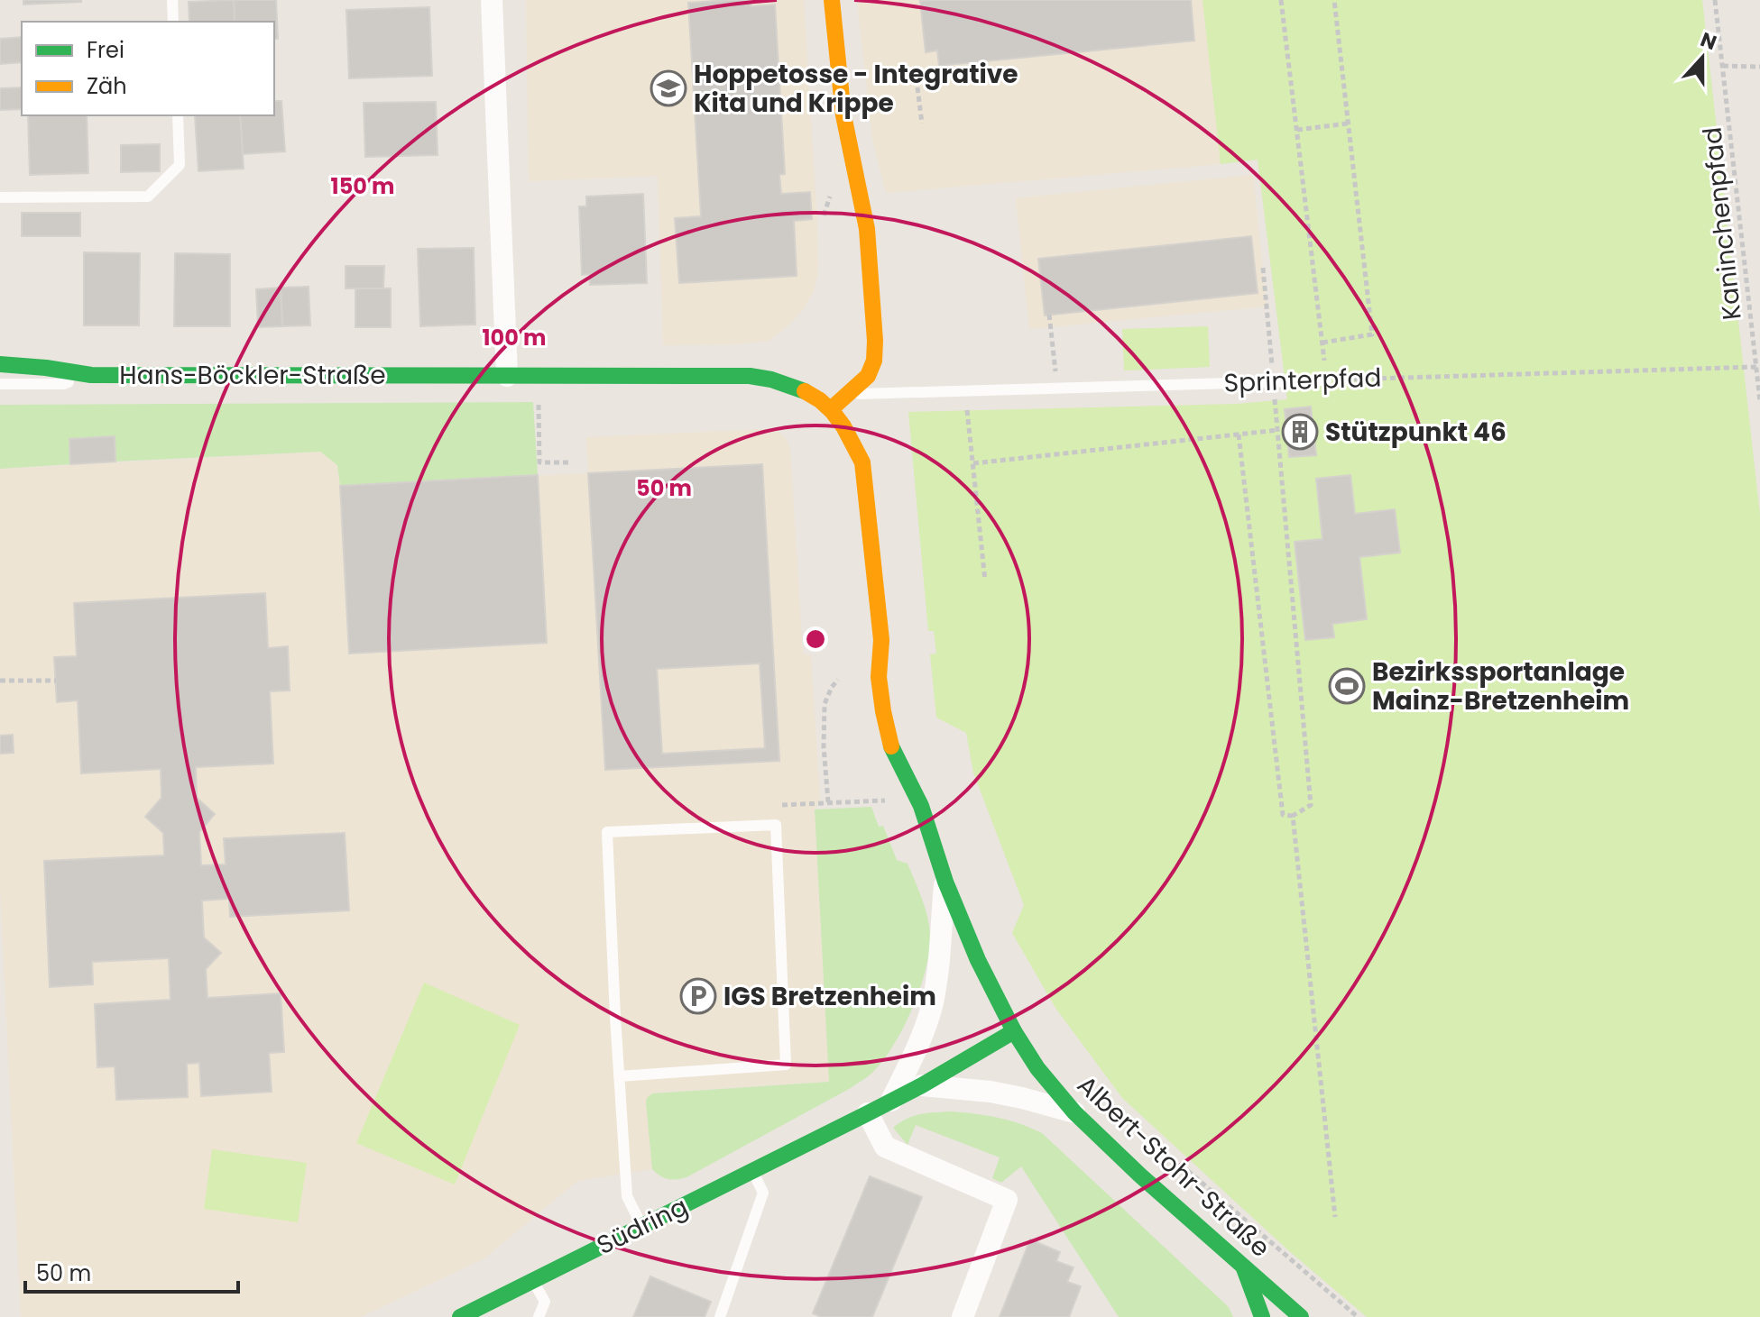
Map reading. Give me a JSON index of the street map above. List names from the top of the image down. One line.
{"streets":{"main road":["Hans-Böckler-Straße","Albert-Stohr-Straße","Südring"],"lane":["Sprinterpfad"],"path":["Kaninchenpfad"]},"crossings":[["Kaninchenpfad","Sprinterpfad"],["Hans-Böckler-Straße","Albert-Stohr-Straße"],["Albert-Stohr-Straße","Südring"]],"places":{"school or university":["Hoppetosse - Integrative Kita und Krippe"],"building":["Stützpunkt 46"],"sports":["Bezirkssportanlage Mainz-Bretzenheim"],"parking":["IGS Bretzenheim"]},"legend":["Frei","Zäh"],"scale_bar":"50 m","north":"top","rings":["150 m","100 m","50 m"]}
